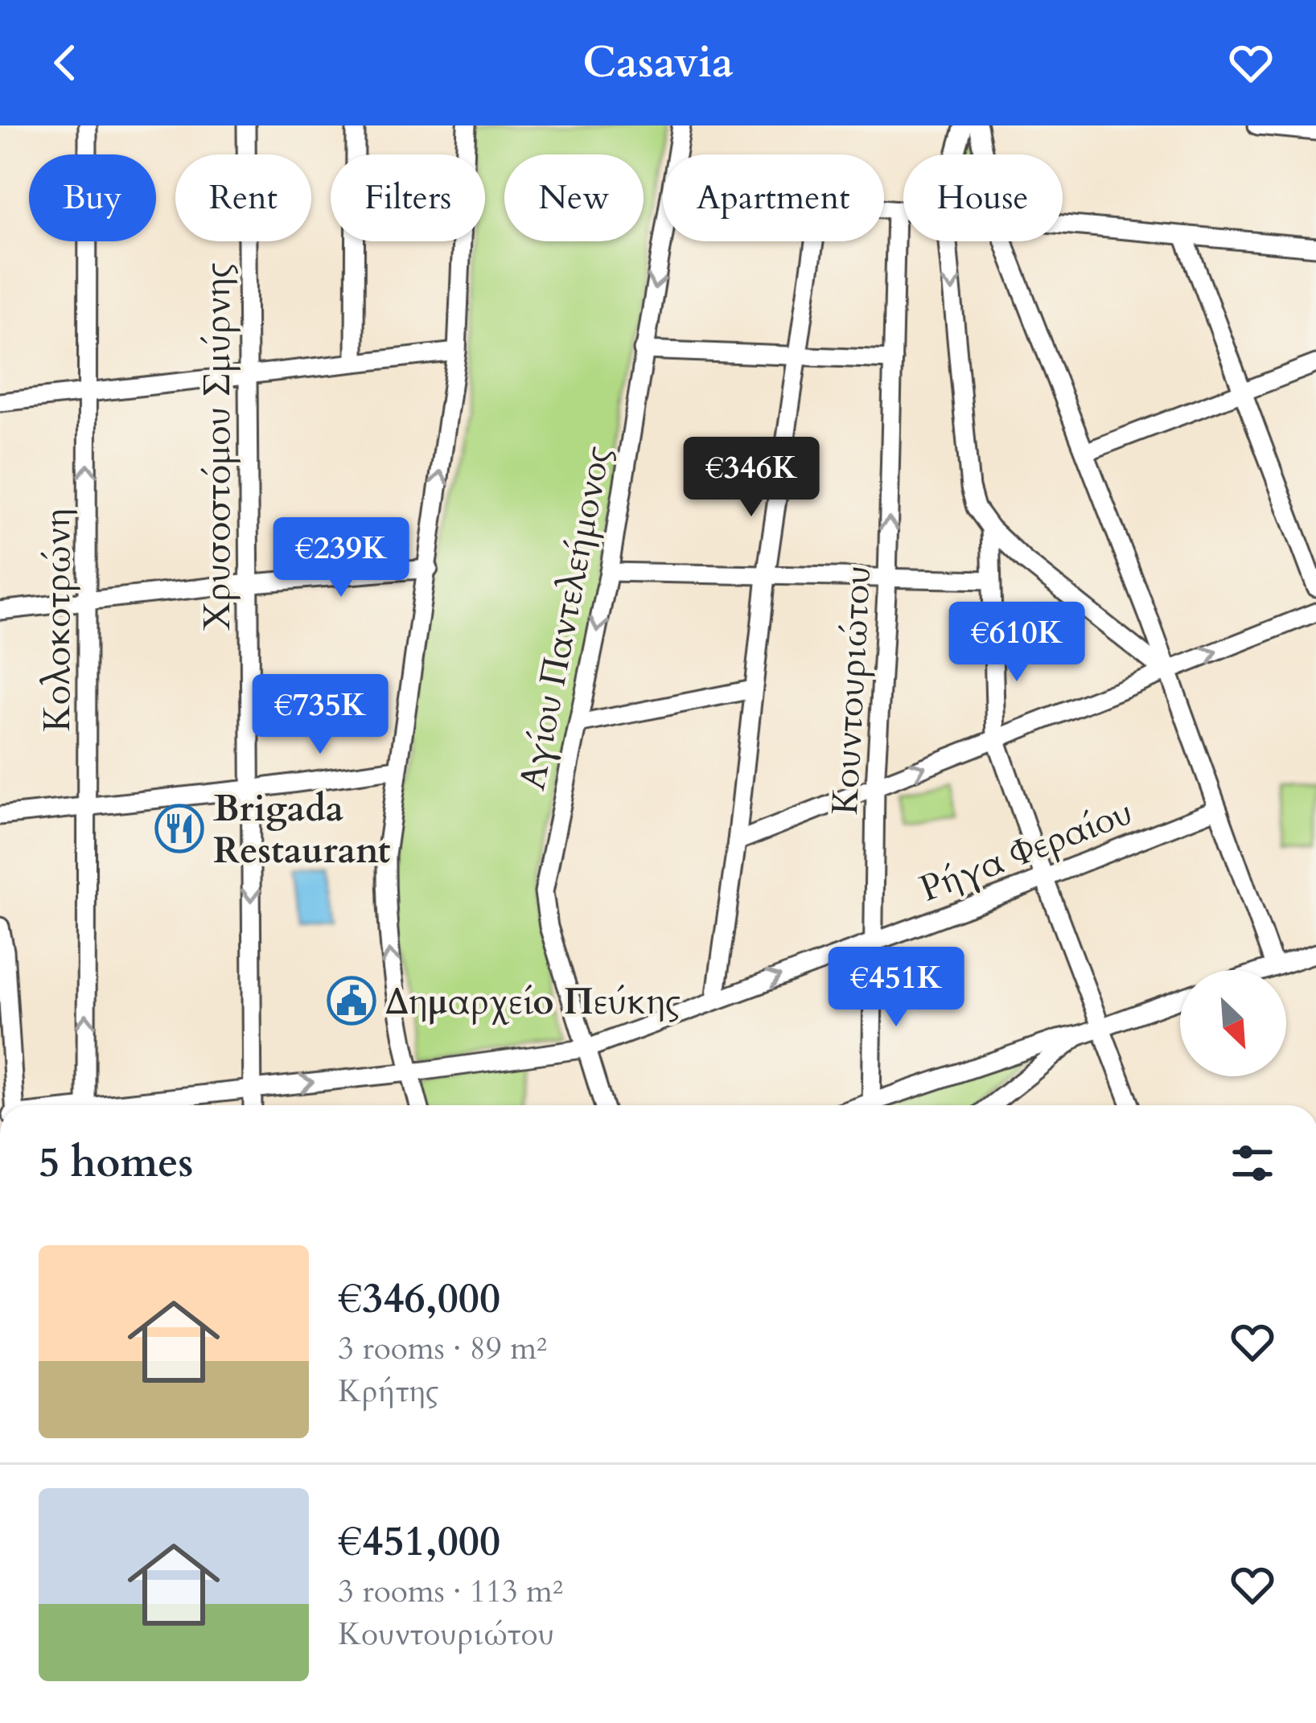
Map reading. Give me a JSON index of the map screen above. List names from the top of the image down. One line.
{"streets":{"street":["Χρυσοστόμου Σμύρνης","Αγίου Παντελεήμονος","Κολοκοτρώνη","Κουντουριώτου","Ρήγα Φεραίου"]},"crossings":[["Χρυσοστόμου Σμύρνης","Ρήγα Φεραίου"],["Αγίου Παντελεήμονος","Ρήγα Φεραίου"],["Κουντουριώτου","Ρήγα Φεραίου"]],"places":{"restaurant":["Brigada Restaurant"],"public building":["Δημαρχείο Πεύκης"]},"north":"bottom right","page":{"header":"Casavia","chip":["Buy","Rent","Filters","New","Apartment","House"],"price":["€346K","€239K","€610K","€735K","€451K"],"heading":"5 homes","list":[{"name":"€346,000","note":"3 rooms · 89 m² · Κρήτης"},{"name":"€451,000","note":"3 rooms · 113 m² · Κουντουριώτου"}]}}
